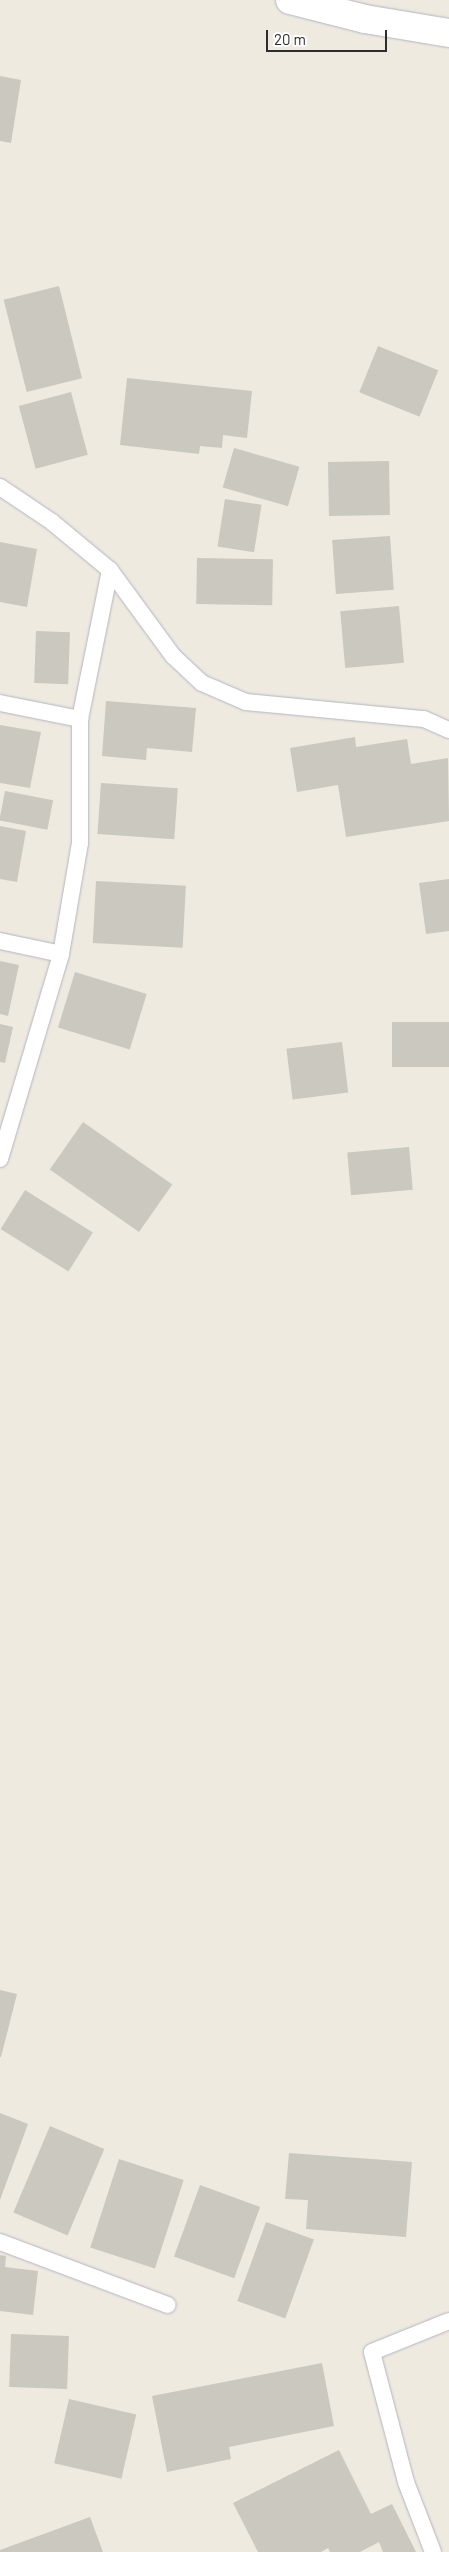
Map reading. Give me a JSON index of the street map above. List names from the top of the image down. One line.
{"scale_bar":"20 m"}
